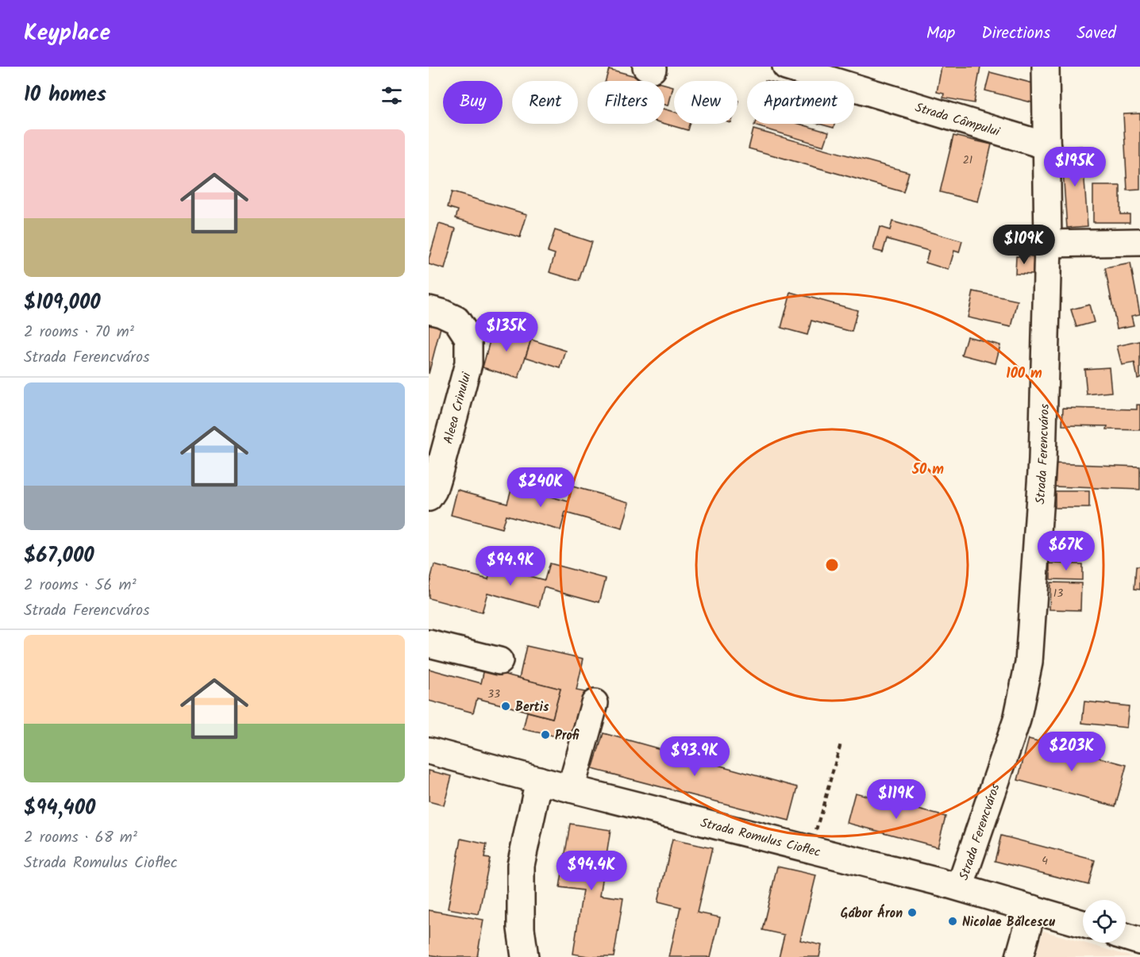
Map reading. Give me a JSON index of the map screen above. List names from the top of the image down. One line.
{"streets":{"street":["Strada Câmpului","Aleea Crinului","Strada Ferencváros","Strada Romulus Cioflec"]},"crossings":[["Strada Câmpului","Strada Ferencváros"],["Strada Ferencváros","Strada Romulus Cioflec"]],"places":["Bertis","Profi","Gábor Áron","Nicolae Bălcescu"],"house_numbers":["21","13","33","4"],"page":{"header":"Keyplace","nav":["Map","Directions","Saved"],"heading":"10 homes","chip":["Buy","Rent","Filters","New","Apartment"],"list":[{"name":"$109,000","note":"2 rooms · 70 m² · Strada Ferencváros"},{"name":"$67,000","note":"2 rooms · 56 m² · Strada Ferencváros"},{"name":"$94,400","note":"2 rooms · 68 m² · Strada Romulus Cioflec"}],"price":["$195K","$109K","$135K","$240K","$67K","$94.9K","$203K","$93.9K","$119K","$94.4K"]},"rings":["100 m","50 m"]}
